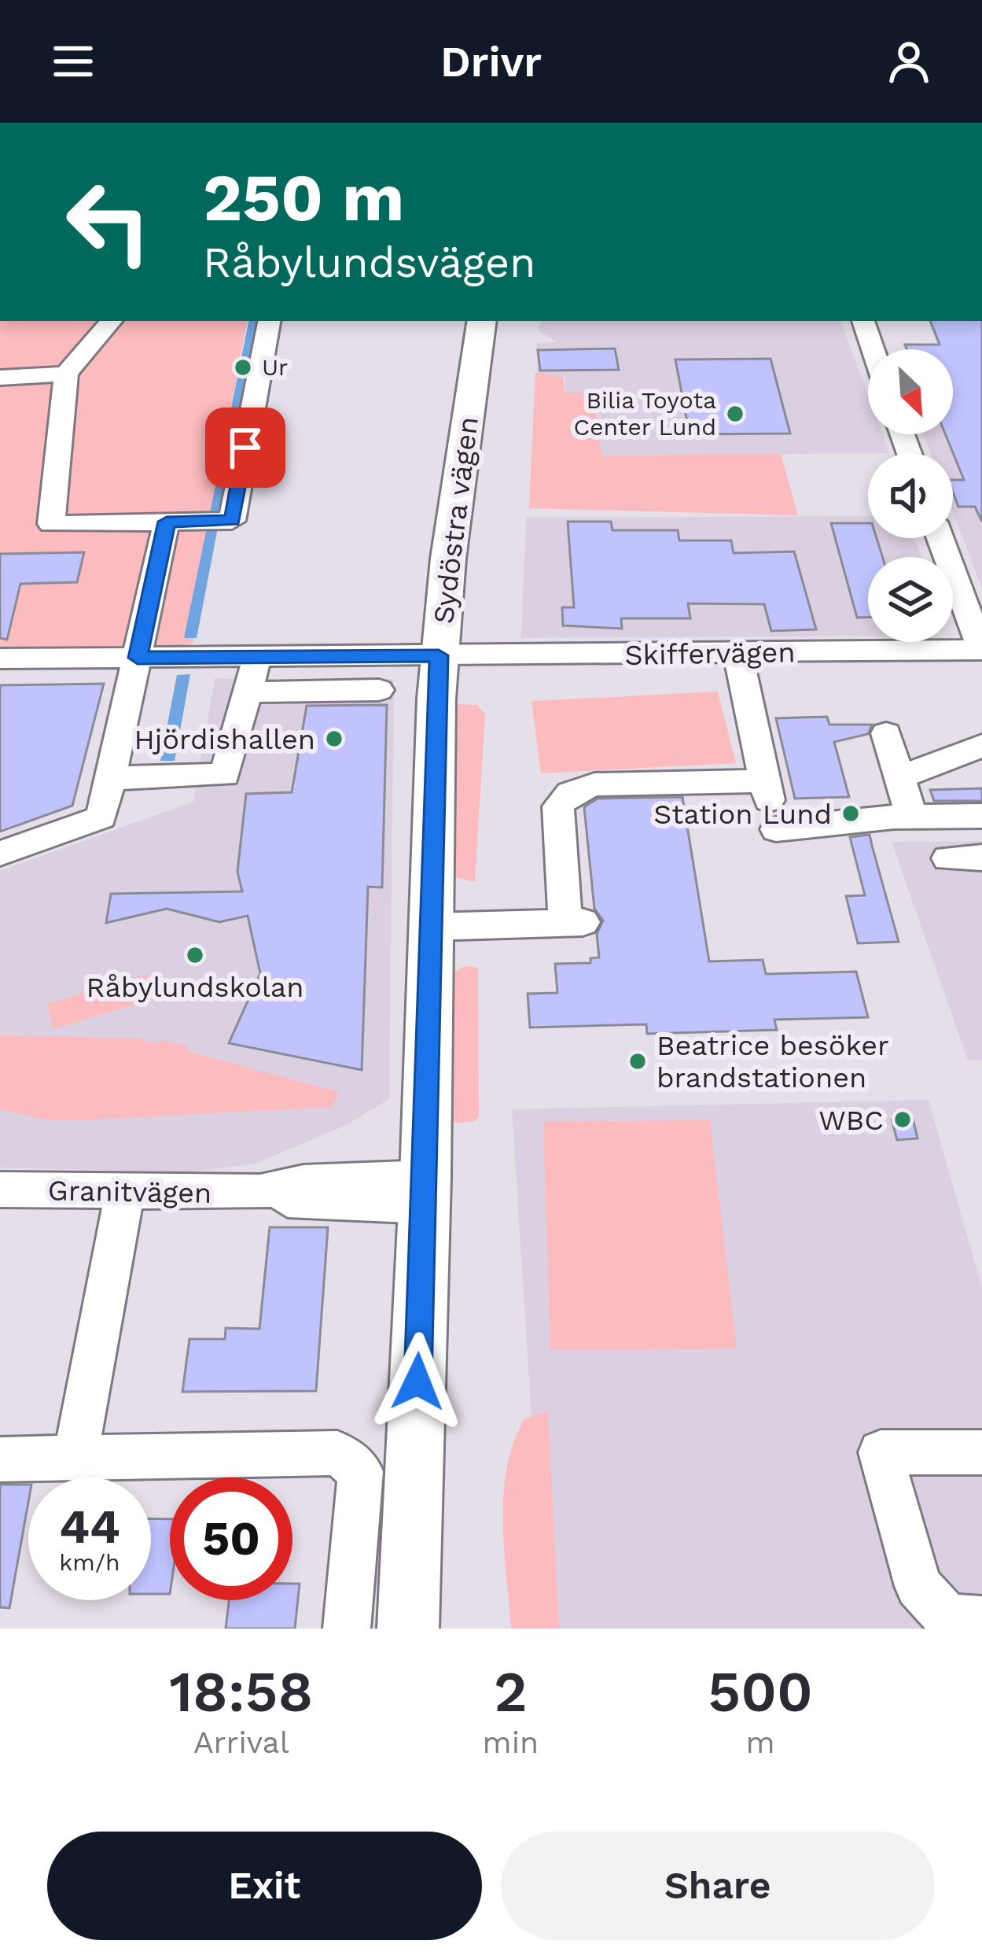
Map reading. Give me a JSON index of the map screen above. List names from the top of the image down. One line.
{"streets":{"main road":["Sydöstra vägen"],"street":["Skiffervägen","Granitvägen"]},"crossings":[["Sydöstra vägen","Skiffervägen"],["Sydöstra vägen","Granitvägen"]],"places":["Ur","Bilia Toyota Center Lund","Hjördishallen","Station Lund","Råbylundskolan","Beatrice besöker brandstationen","WBC"],"north":"bottom right","page":{"header":"Drivr","turn":["250 m","Råbylundsvägen"],"speed":"44 km/h","limit":"50","eta":["18:58","Arrival","2","min","500","m"],"buttons":["Exit","Share"]}}
